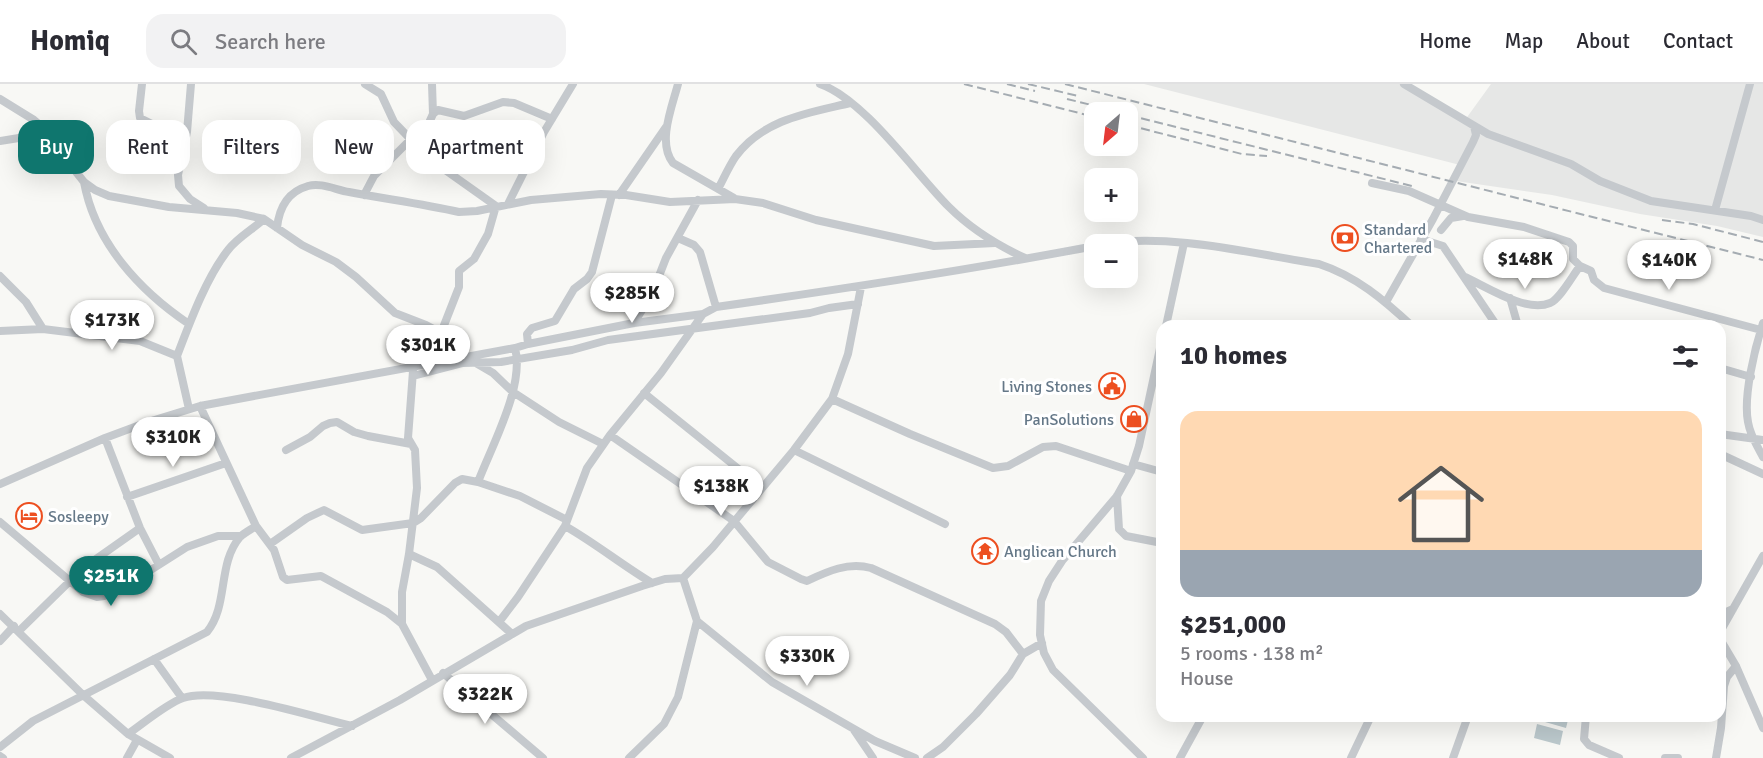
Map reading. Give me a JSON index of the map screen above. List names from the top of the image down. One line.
{"places":{"bank":["Standard Chartered"],"public building":["Living Stones"],"shop":["PanSolutions"],"hotel":["Sosleepy"],"temple":["Anglican Church"]},"north":"bottom left","page":{"header":"Homiq","search":"Search here","nav":["Home","Map","About","Contact"],"map_buttons":["+","−"],"chip":["Buy","Rent","Filters","New","Apartment"],"price":["$148K","$140K","$285K","$173K","$301K","$310K","$138K","$251K","$330K","$322K"],"heading":"10 homes","list":[{"name":"$251,000","note":"5 rooms · 138 m² · House"}]}}
